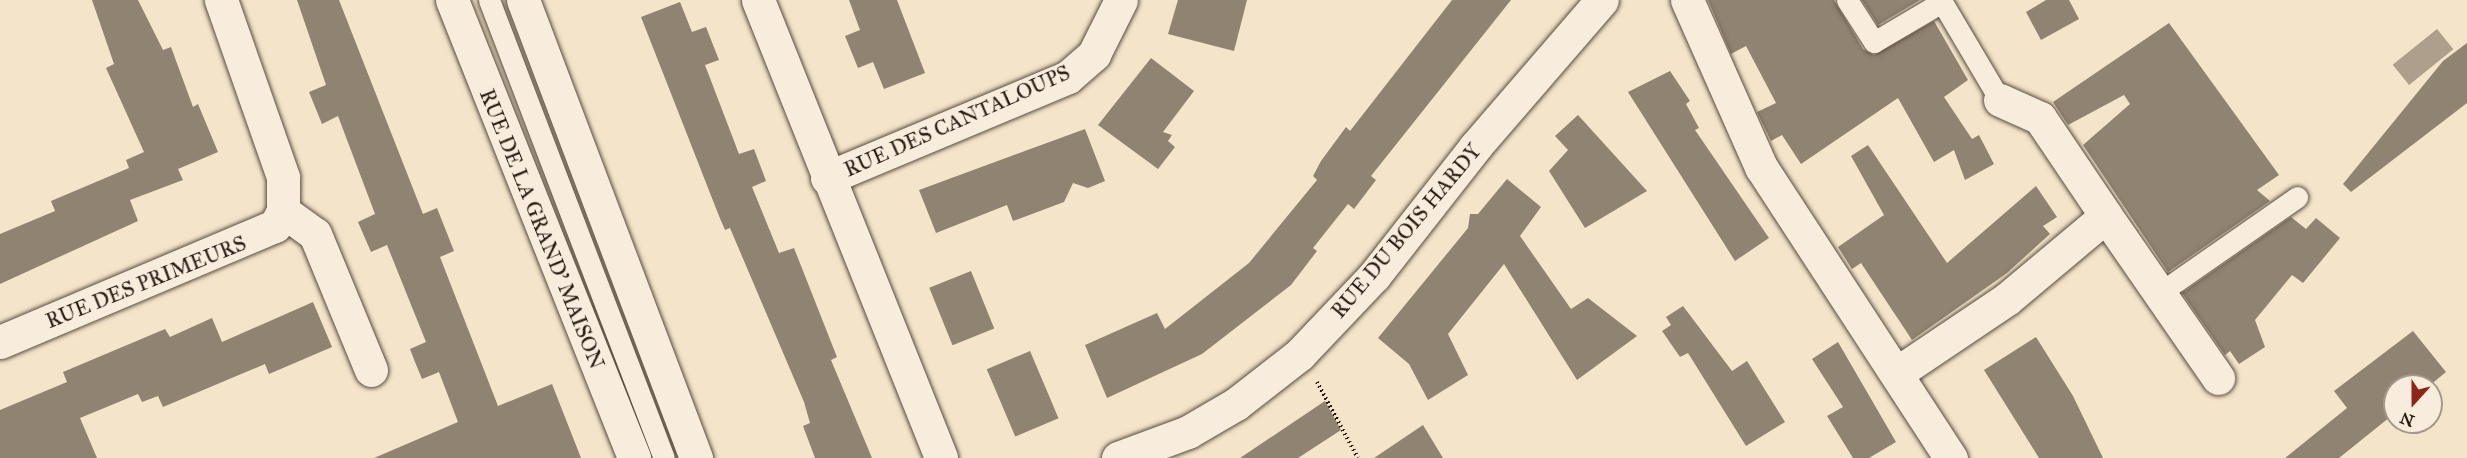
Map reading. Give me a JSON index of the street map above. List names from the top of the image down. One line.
{"streets":{"street":["RUE DES CANTALOUPS","RUE DE LA GRAND' MAISON","RUE DU BOIS HARDY","RUE DES PRIMEURS"]},"north":"bottom"}
